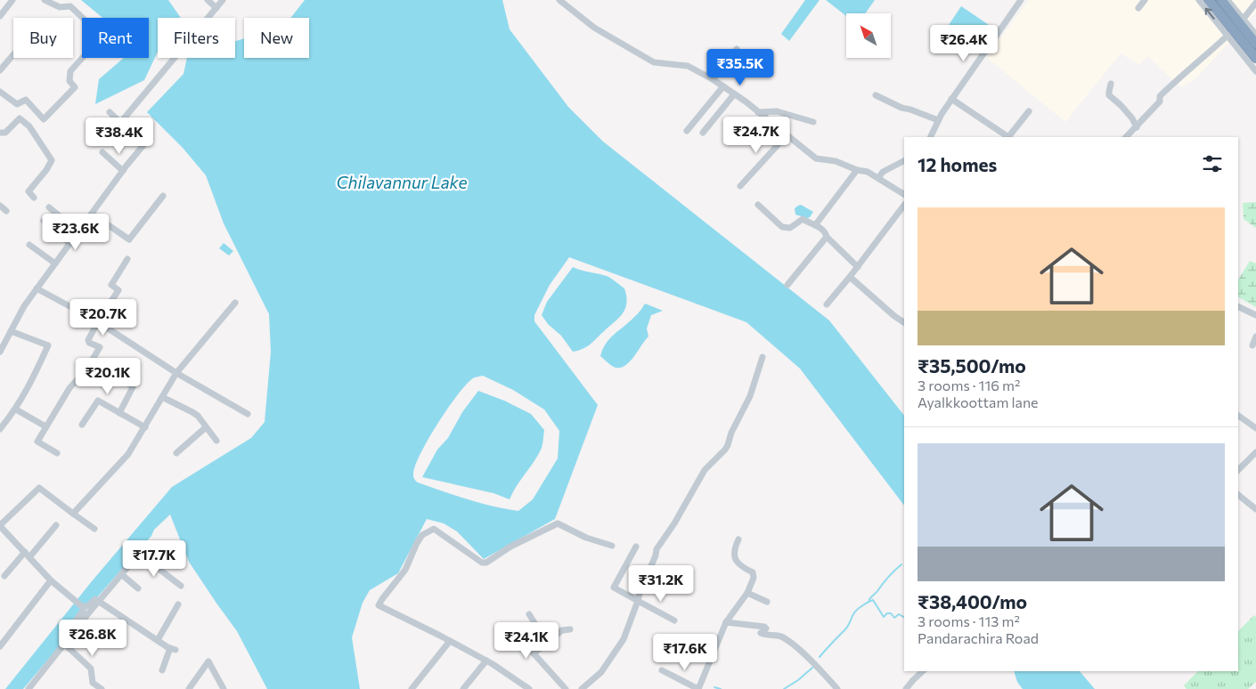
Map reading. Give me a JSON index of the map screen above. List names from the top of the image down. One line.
{"water":["Chilavannur Lake"],"north":"top left","page":{"chip":["Buy","Rent","Filters","New"],"price":["₹26.4K","₹35.5K","₹24.7K","₹38.4K","₹23.6K","₹20.7K","₹20.1K","₹17.7K","₹31.2K","₹26.8K","₹24.1K","₹17.6K"],"heading":"12 homes","list":[{"name":"₹35,500/mo","note":"3 rooms · 116 m² · Ayalkkoottam lane"},{"name":"₹38,400/mo","note":"3 rooms · 113 m² · Pandarachira Road"}]}}
